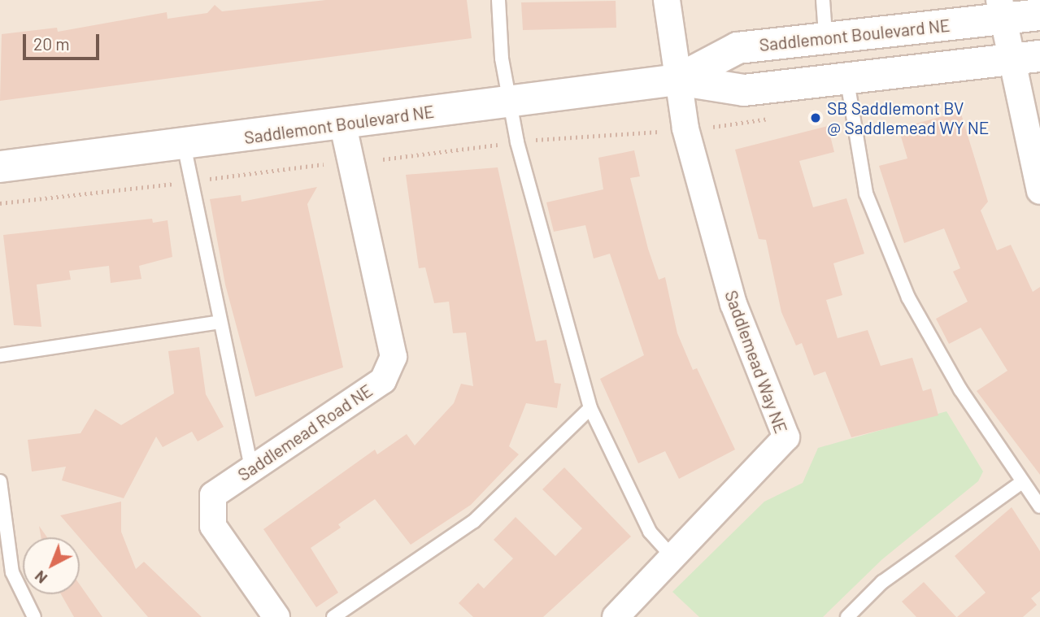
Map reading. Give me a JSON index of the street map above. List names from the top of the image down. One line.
{"streets":{"street":["Saddlemont Boulevard NE","Saddlemead Way NE","Saddlemead Road NE"]},"crossings":[["Saddlemont Boulevard NE","Saddlemead Way NE"],["Saddlemont Boulevard NE","Saddlemead Road NE"]],"places":["SB Saddlemont BV @ Saddlemead WY NE"],"scale_bar":"20 m","north":"bottom left"}
